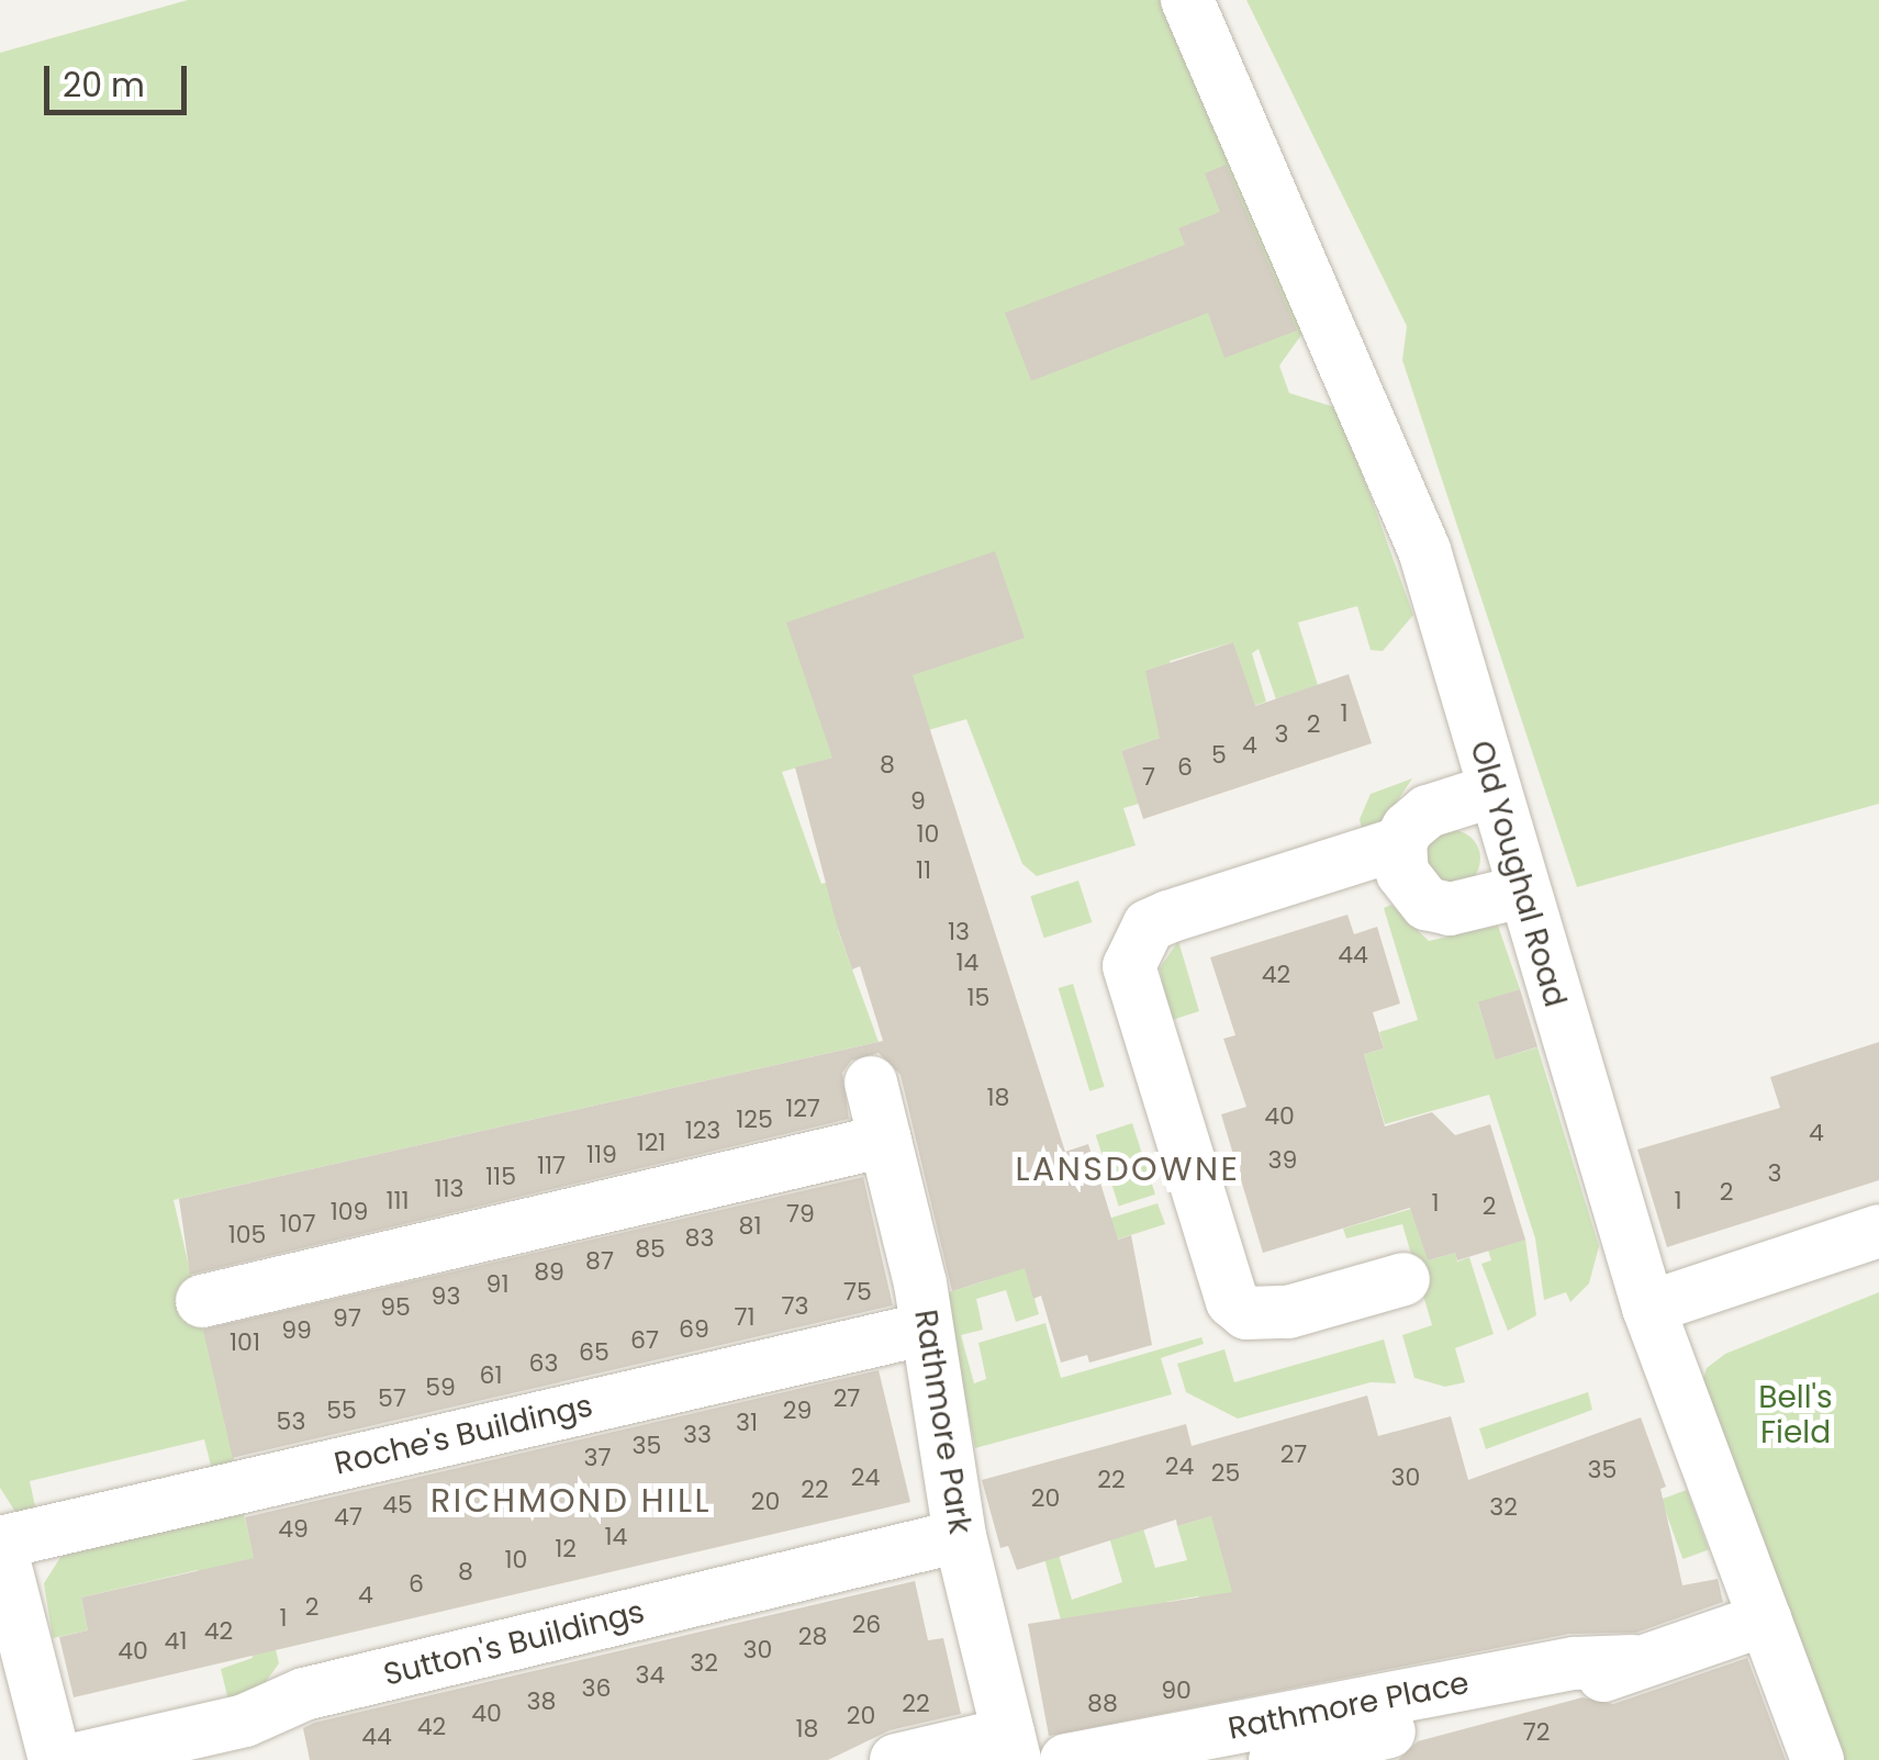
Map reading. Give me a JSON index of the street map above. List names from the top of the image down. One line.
{"streets":{"street":["Old Youghal Road","Rathmore Park","Roche's Buildings","Sutton's Buildings","Rathmore Place"]},"crossings":[["Rathmore Park","Roche's Buildings"],["Rathmore Park","Sutton's Buildings"]],"districts":["LANSDOWNE","RICHMOND HILL"],"parks":["Bell's Field"],"house_numbers":["1","2","3","4","5","8","6","7","9","10","11","13","44","14","42","15","18","127","40","125","123","4","121","119","39","117","3","115","113","2","111","1","1","2","109","79","107","81","105","83","85","87","89","91","75","93","73","95","71","97","69","99","67","101","65","63","61","59","57","27","55","29","53","31","33","35","27","37","24","35","25","24","30","22","22","20","20","45","32","47","49","14","12","10","8","6","4","2","1","26","42","28","41","30","40","32","34","36","90","38","22","88","40","20","42","18","72","44"],"scale_bar":"20 m"}
